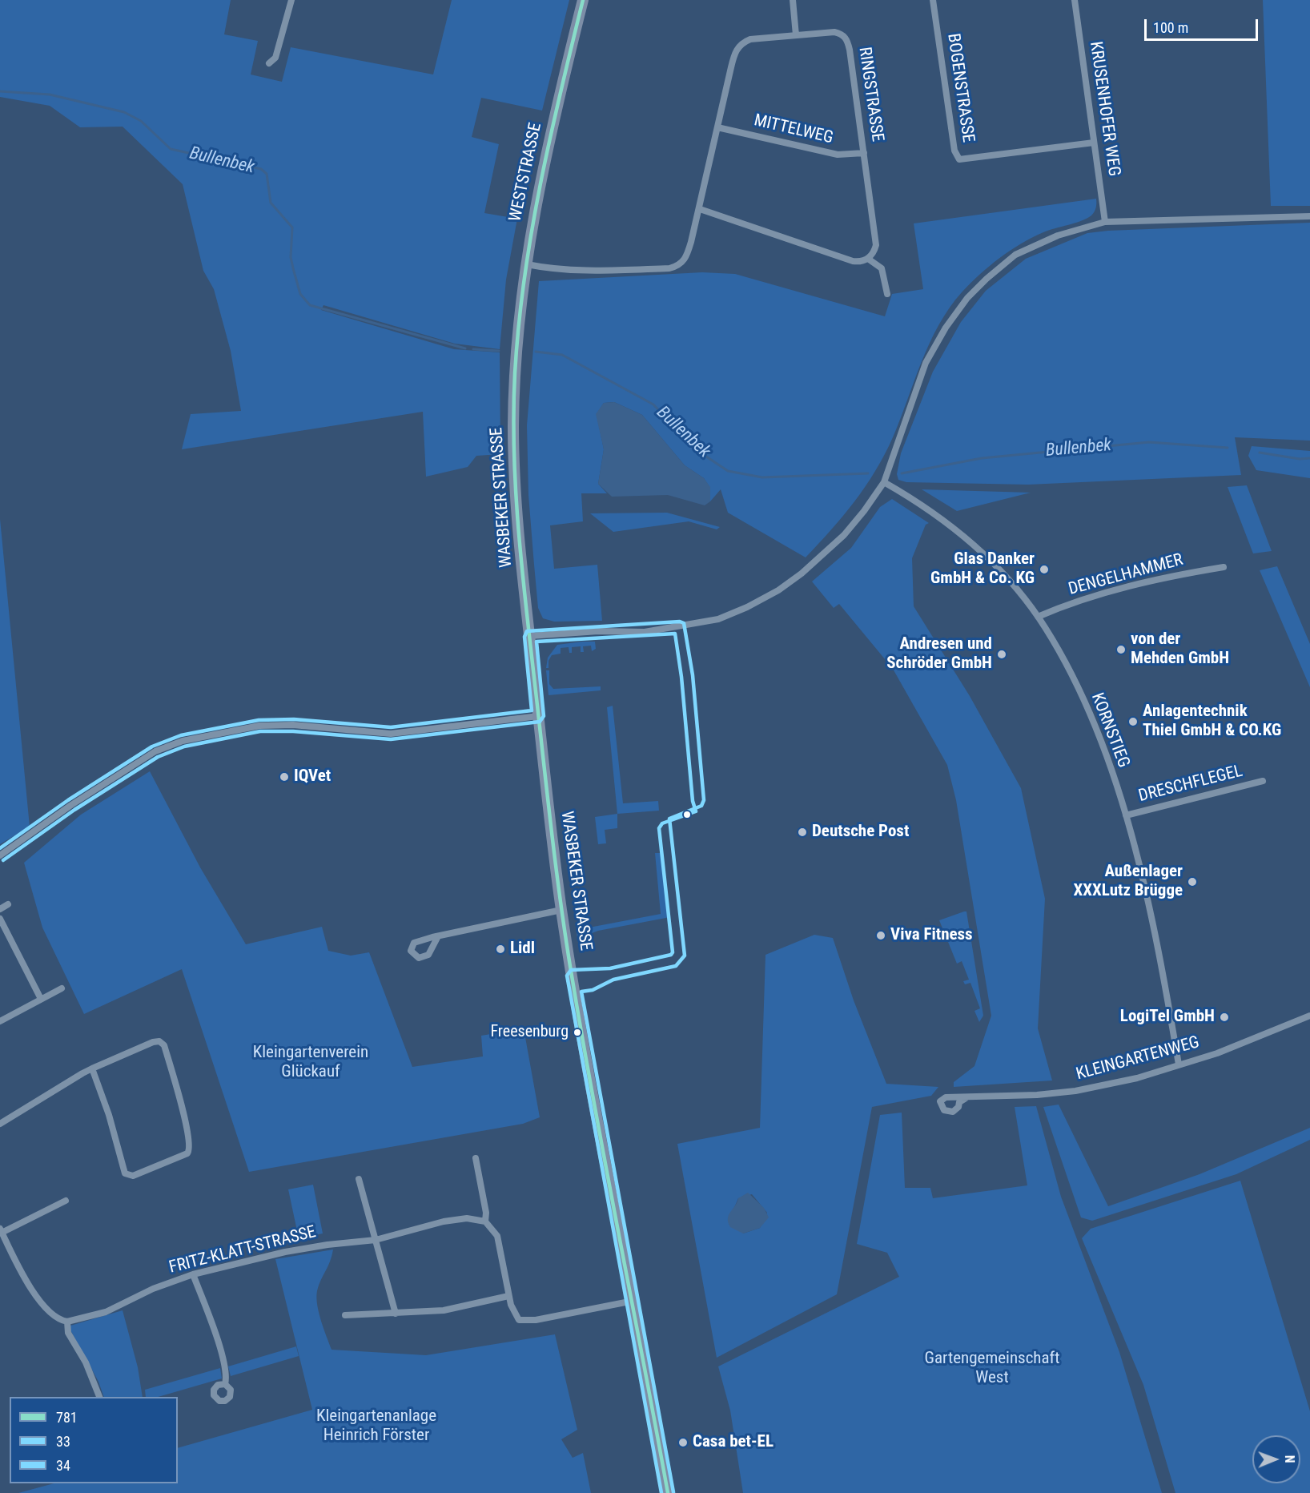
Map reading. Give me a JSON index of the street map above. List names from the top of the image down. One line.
{"streets":{"main road":["WESTSTRASSE","WASBEKER STRASSE"],"street":["BOGENSTRASSE","RINGSTRASSE","KRUSENHOFER WEG","MITTELWEG","DENGELHAMMER","KORNSTIEG","DRESCHFLEGEL","KLEINGARTENWEG","FRITZ-KLATT-STRASSE"]},"crossings":[["BOGENSTRASSE","KRUSENHOFER WEG"],["RINGSTRASSE","MITTELWEG"],["RINGSTRASSE","WESTSTRASSE"],["WESTSTRASSE","WASBEKER STRASSE"],["DENGELHAMMER","KORNSTIEG"],["KORNSTIEG","DRESCHFLEGEL"],["KORNSTIEG","KLEINGARTENWEG"]],"water":["Bullenbek"],"parks":["Kleingartenverein Glückauf","Gartengemeinschaft West","Kleingartenanlage Heinrich Förster"],"places":["Glas Danker GmbH & Co. KG","von der Mehden GmbH","Andresen und Schröder GmbH","Anlagentechnik Thiel GmbH & CO.KG","IQVet","Deutsche Post","Außenlager XXXLutz Brügge","Viva Fitness","Lidl","LogiTel GmbH","Freesenburg","Casa bet-EL"],"lines":["transit line 781","transit line 34","transit line 33"],"legend":["781","33","34"],"scale_bar":"100 m","north":"right"}
